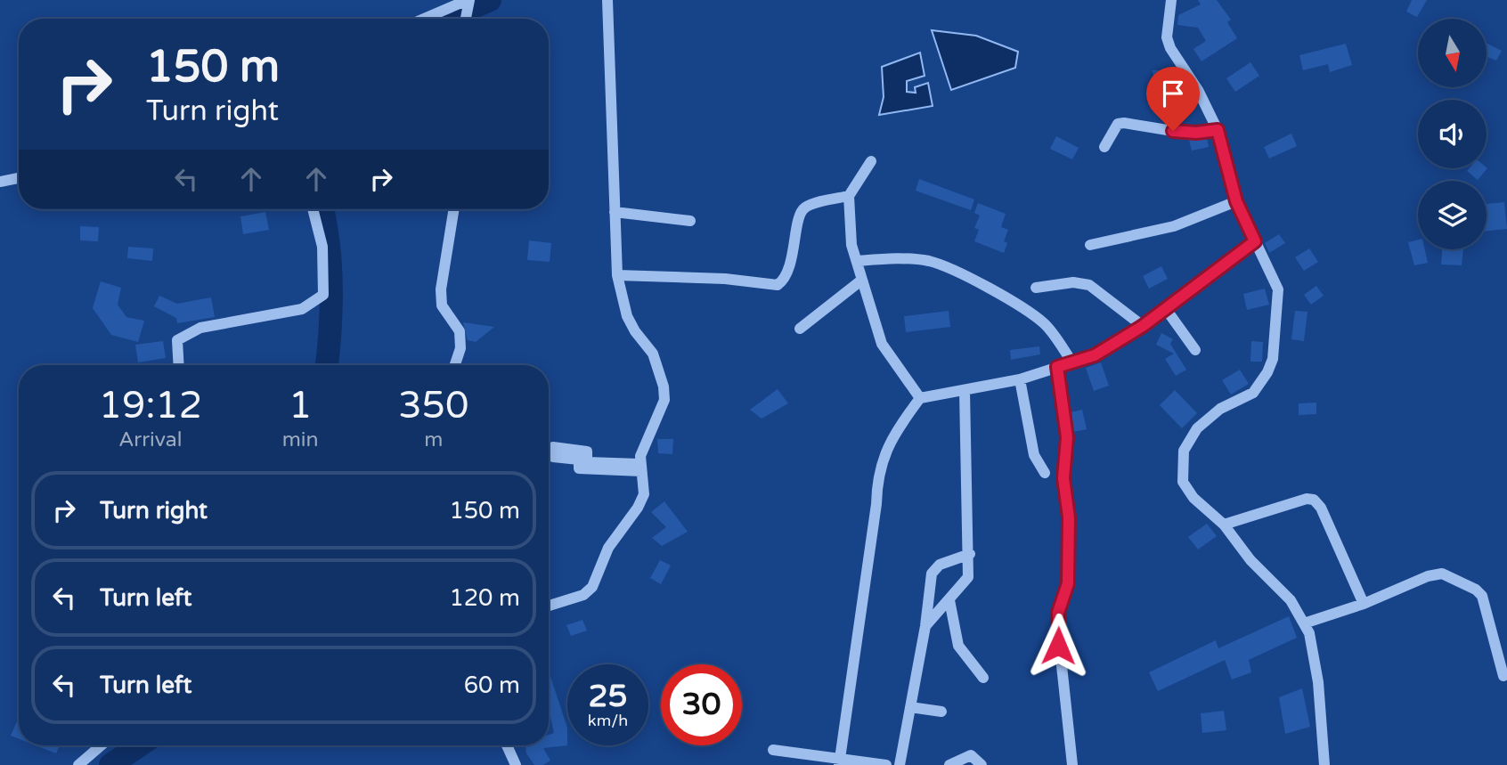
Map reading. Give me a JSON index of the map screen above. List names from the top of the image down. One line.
{"north":"bottom","page":{"turn":["150 m","Turn right"],"eta":["19:12","Arrival","1","min","350","m"],"list":[{"name":"Turn right","value":"150 m"},{"name":"Turn left","value":"120 m"},{"name":"Turn left","value":"60 m"}],"speed":"25 km/h","limit":"30"}}
